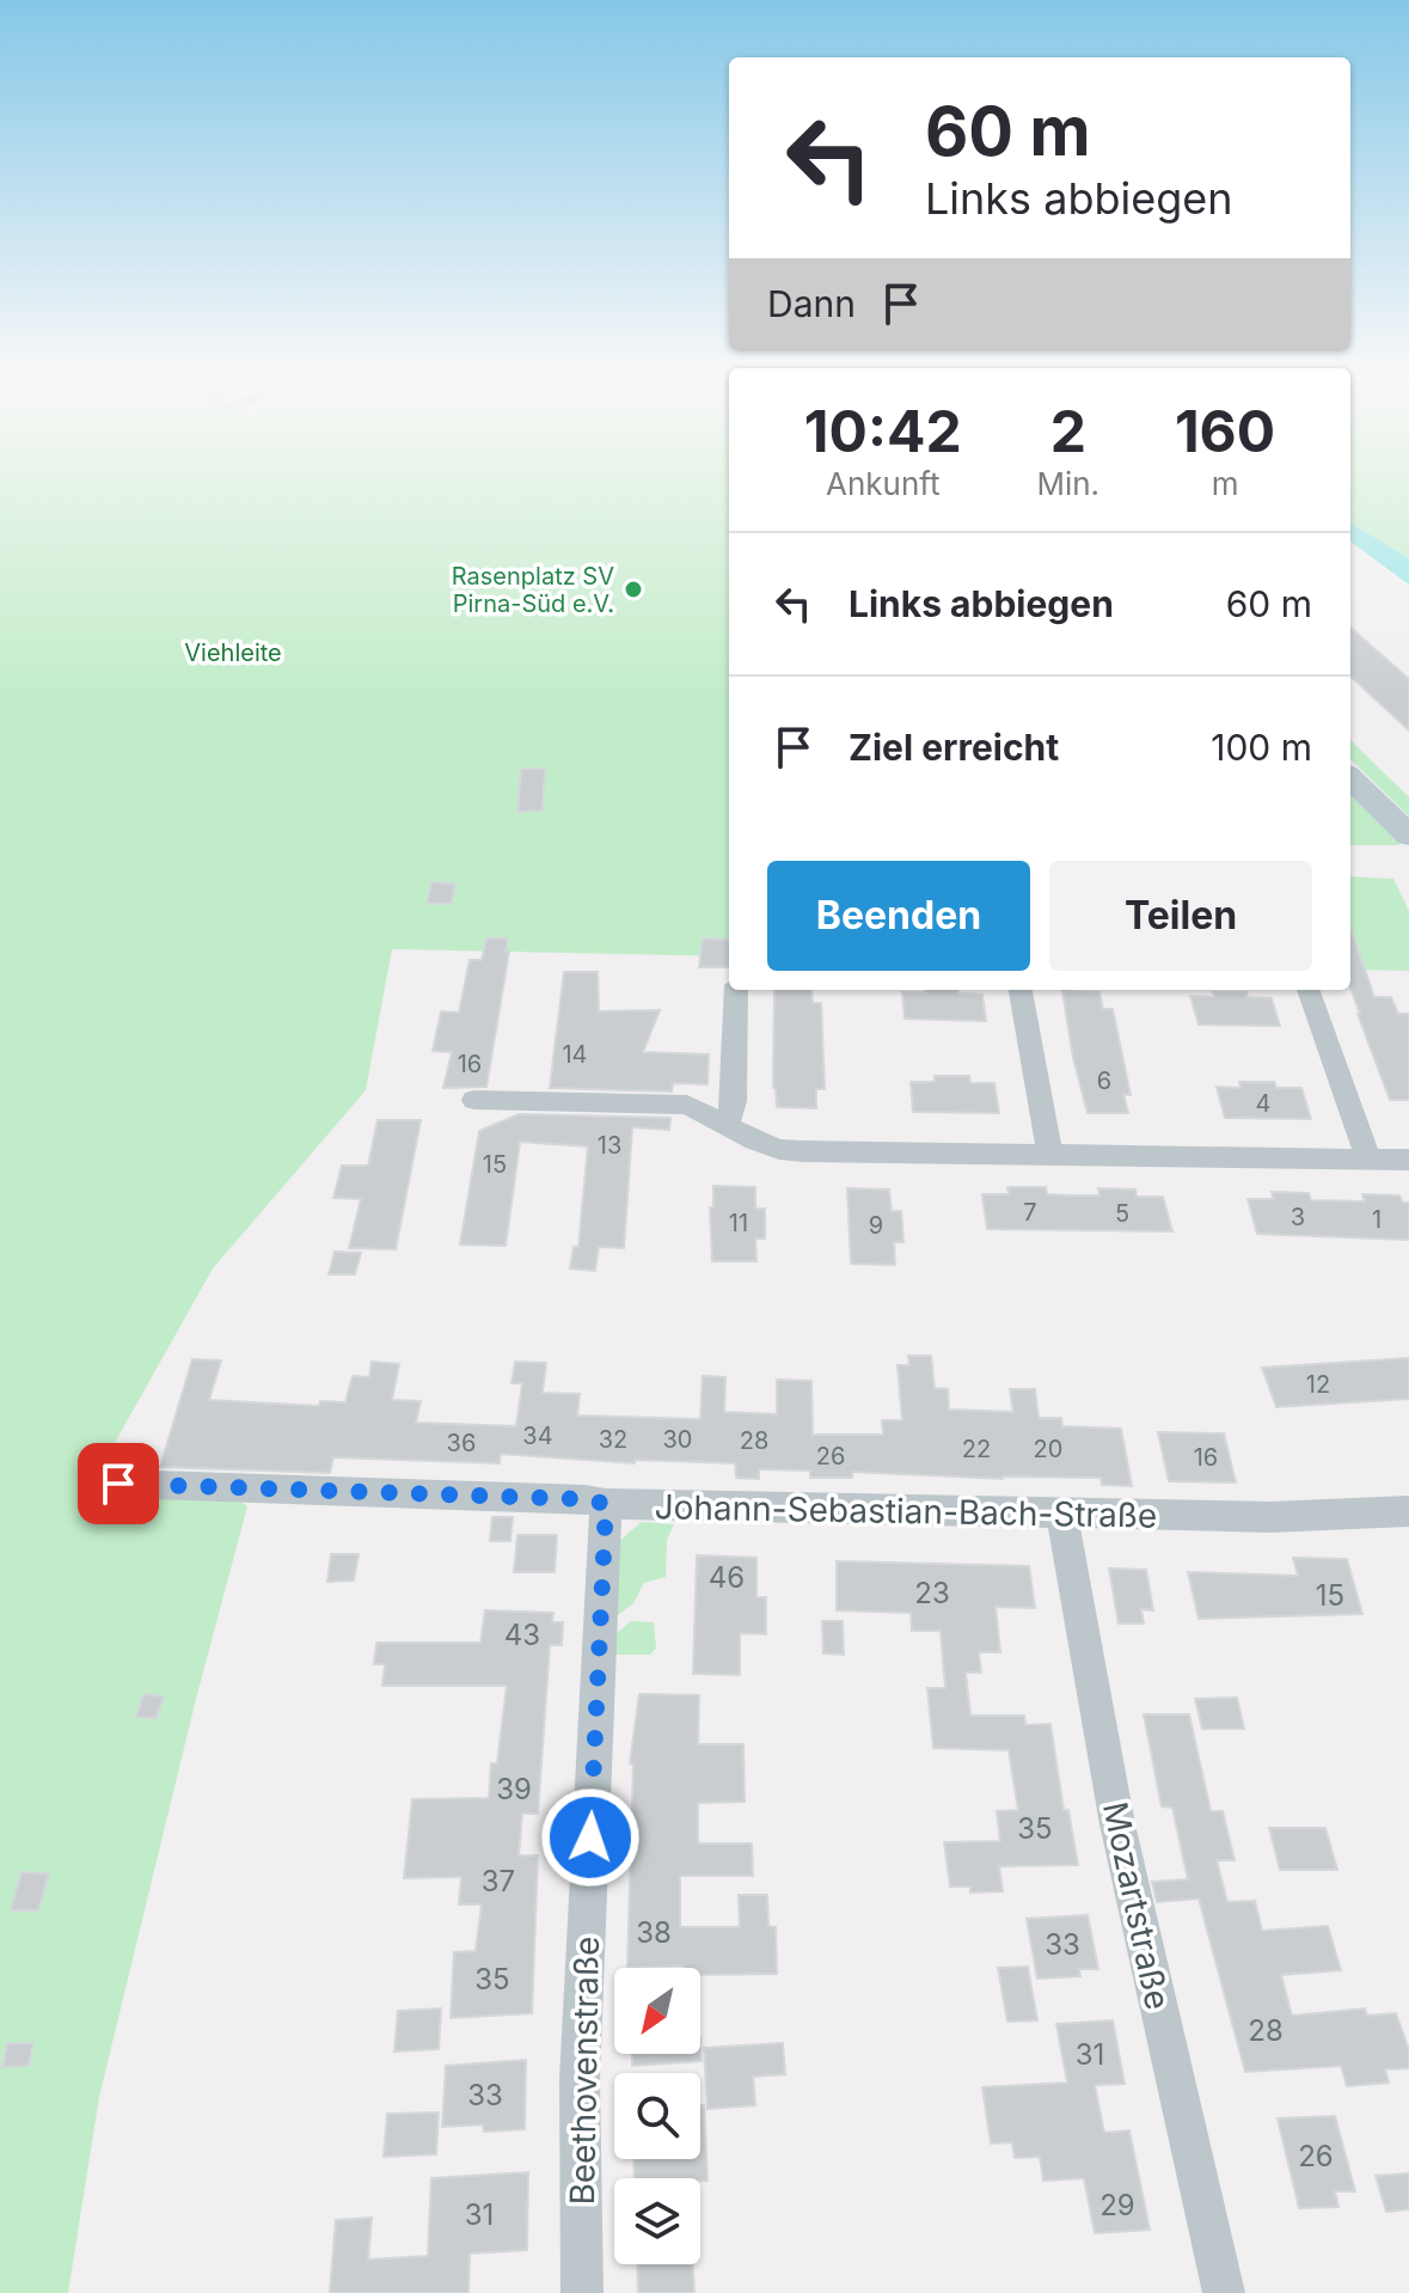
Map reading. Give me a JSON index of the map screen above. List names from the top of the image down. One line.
{"streets":{"street":["Johann-Sebastian-Bach-Straße","Mozartstraße","Beethovenstraße"]},"crossings":[["Johann-Sebastian-Bach-Straße","Mozartstraße"],["Johann-Sebastian-Bach-Straße","Beethovenstraße"]],"parks":["Viehleite"],"places":["Rasenplatz SV Pirna-Süd e.V."],"house_numbers":["14","16","6","4","13","15","7","5","3","1","11","9","12","34","32","30","28","36","22","20","26","16","46","23","15","43","39","35","37","38","33","35","28","31","33","26","29","31"],"north":"bottom left","page":{"turn":["60 m","Links abbiegen"],"then":"Dann","eta":["10:42","Ankunft","2","Min.","160","m"],"list":[{"name":"Links abbiegen","value":"60 m"},{"name":"Ziel erreicht","value":"100 m"}],"buttons":["Beenden","Teilen"]}}
